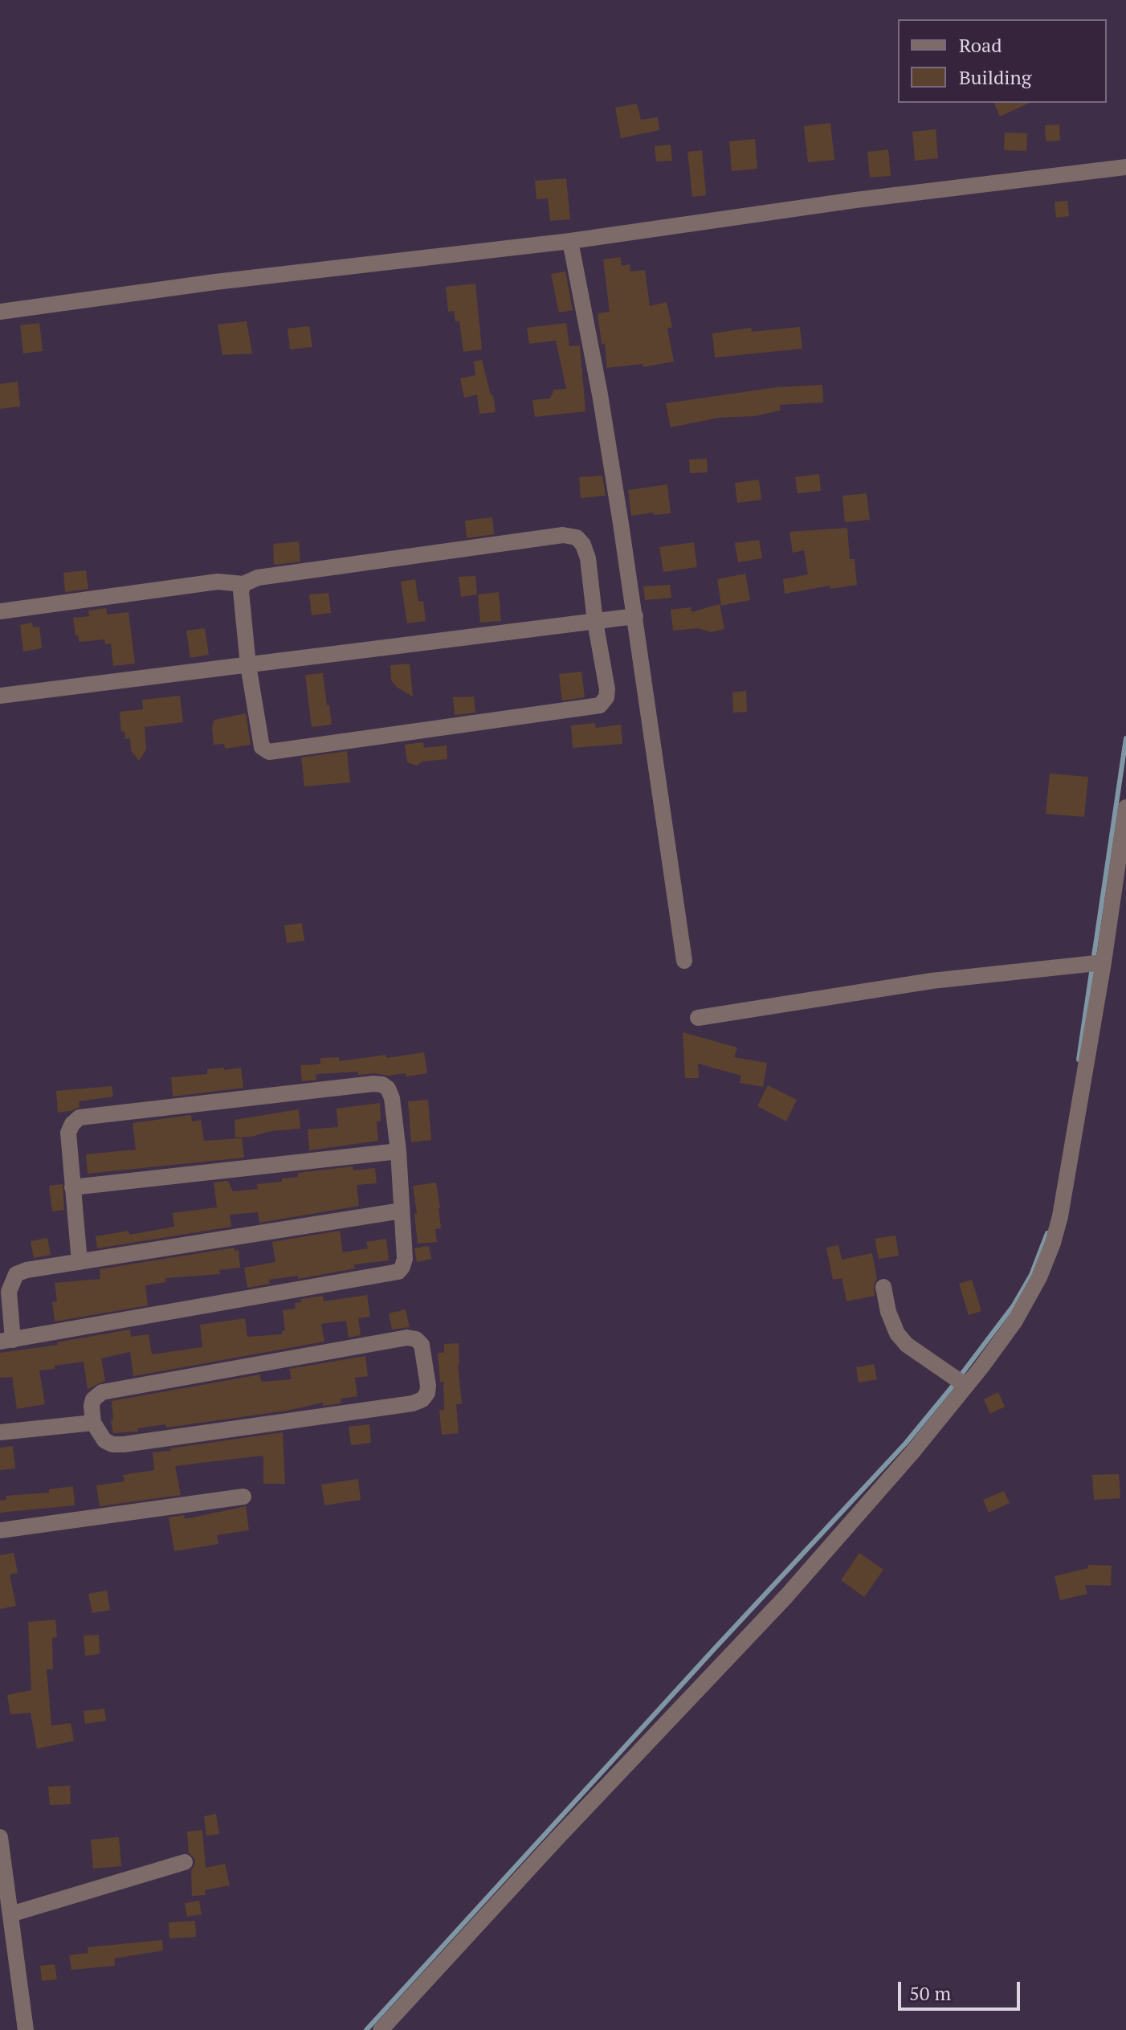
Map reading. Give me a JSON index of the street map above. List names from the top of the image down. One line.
{"legend":["Road","Building"],"scale_bar":"50 m"}
